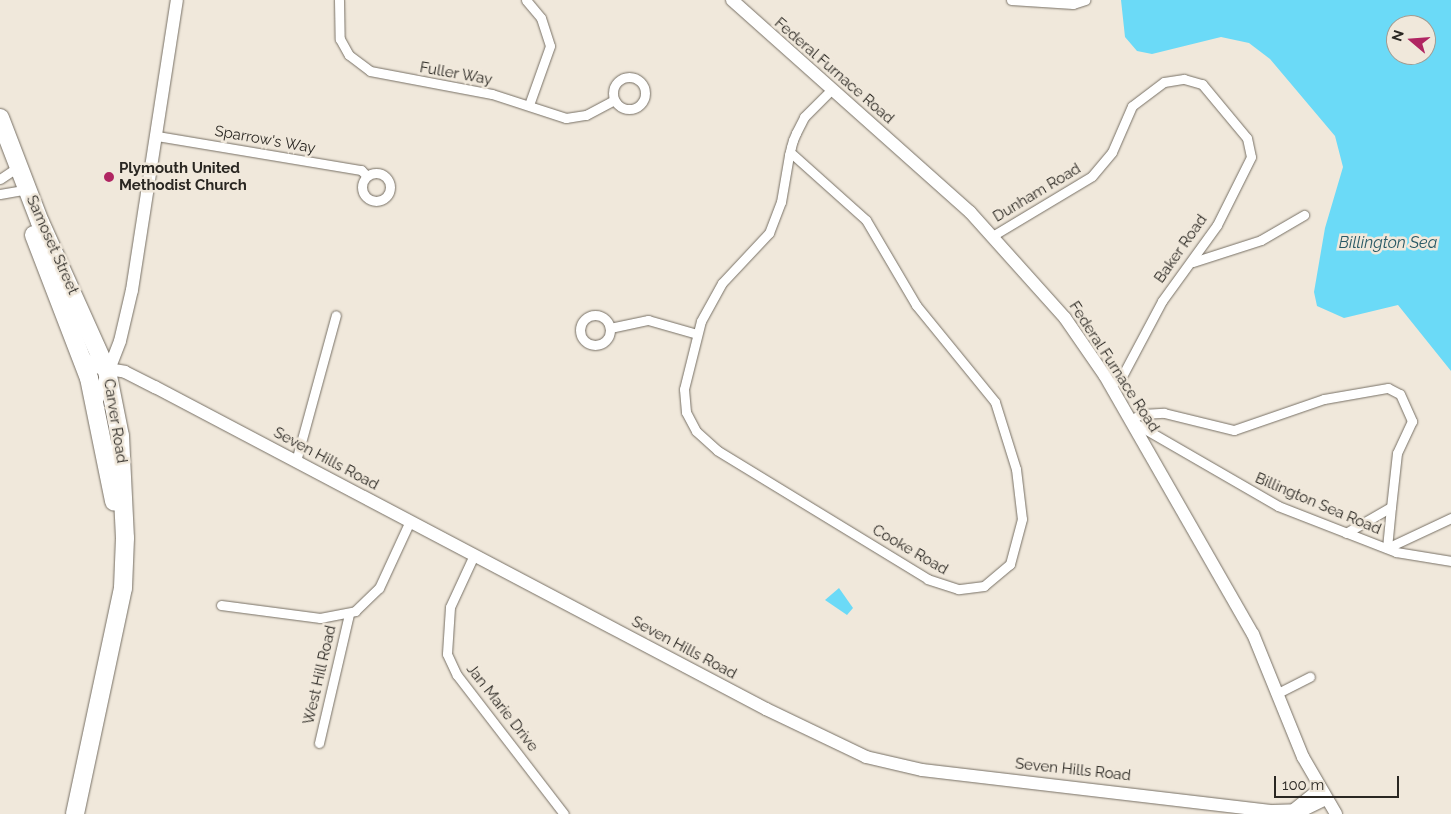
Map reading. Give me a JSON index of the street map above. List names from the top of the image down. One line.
{"streets":{"highway":["Samoset Street","Carver Road"],"street":["Federal Furnace Road","Fuller Way","Sparrow's Way","Dunham Road","Baker Road","Seven Hills Road","Billington Sea Road","Cooke Road","West Hill Road","Jan Marie Drive"]},"crossings":[["Federal Furnace Road","Dunham Road"],["Federal Furnace Road","Baker Road"],["Federal Furnace Road","Seven Hills Road"],["Federal Furnace Road","Billington Sea Road"],["Federal Furnace Road","Cooke Road"],["Sparrow's Way","Carver Road"],["Dunham Road","Baker Road"],["Samoset Street","Carver Road"],["Samoset Street","Seven Hills Road"],["Carver Road","Seven Hills Road"],["Seven Hills Road","Jan Marie Drive"]],"water":["Billington Sea"],"places":["Plymouth United Methodist Church"],"scale_bar":"100 m","north":"left"}
